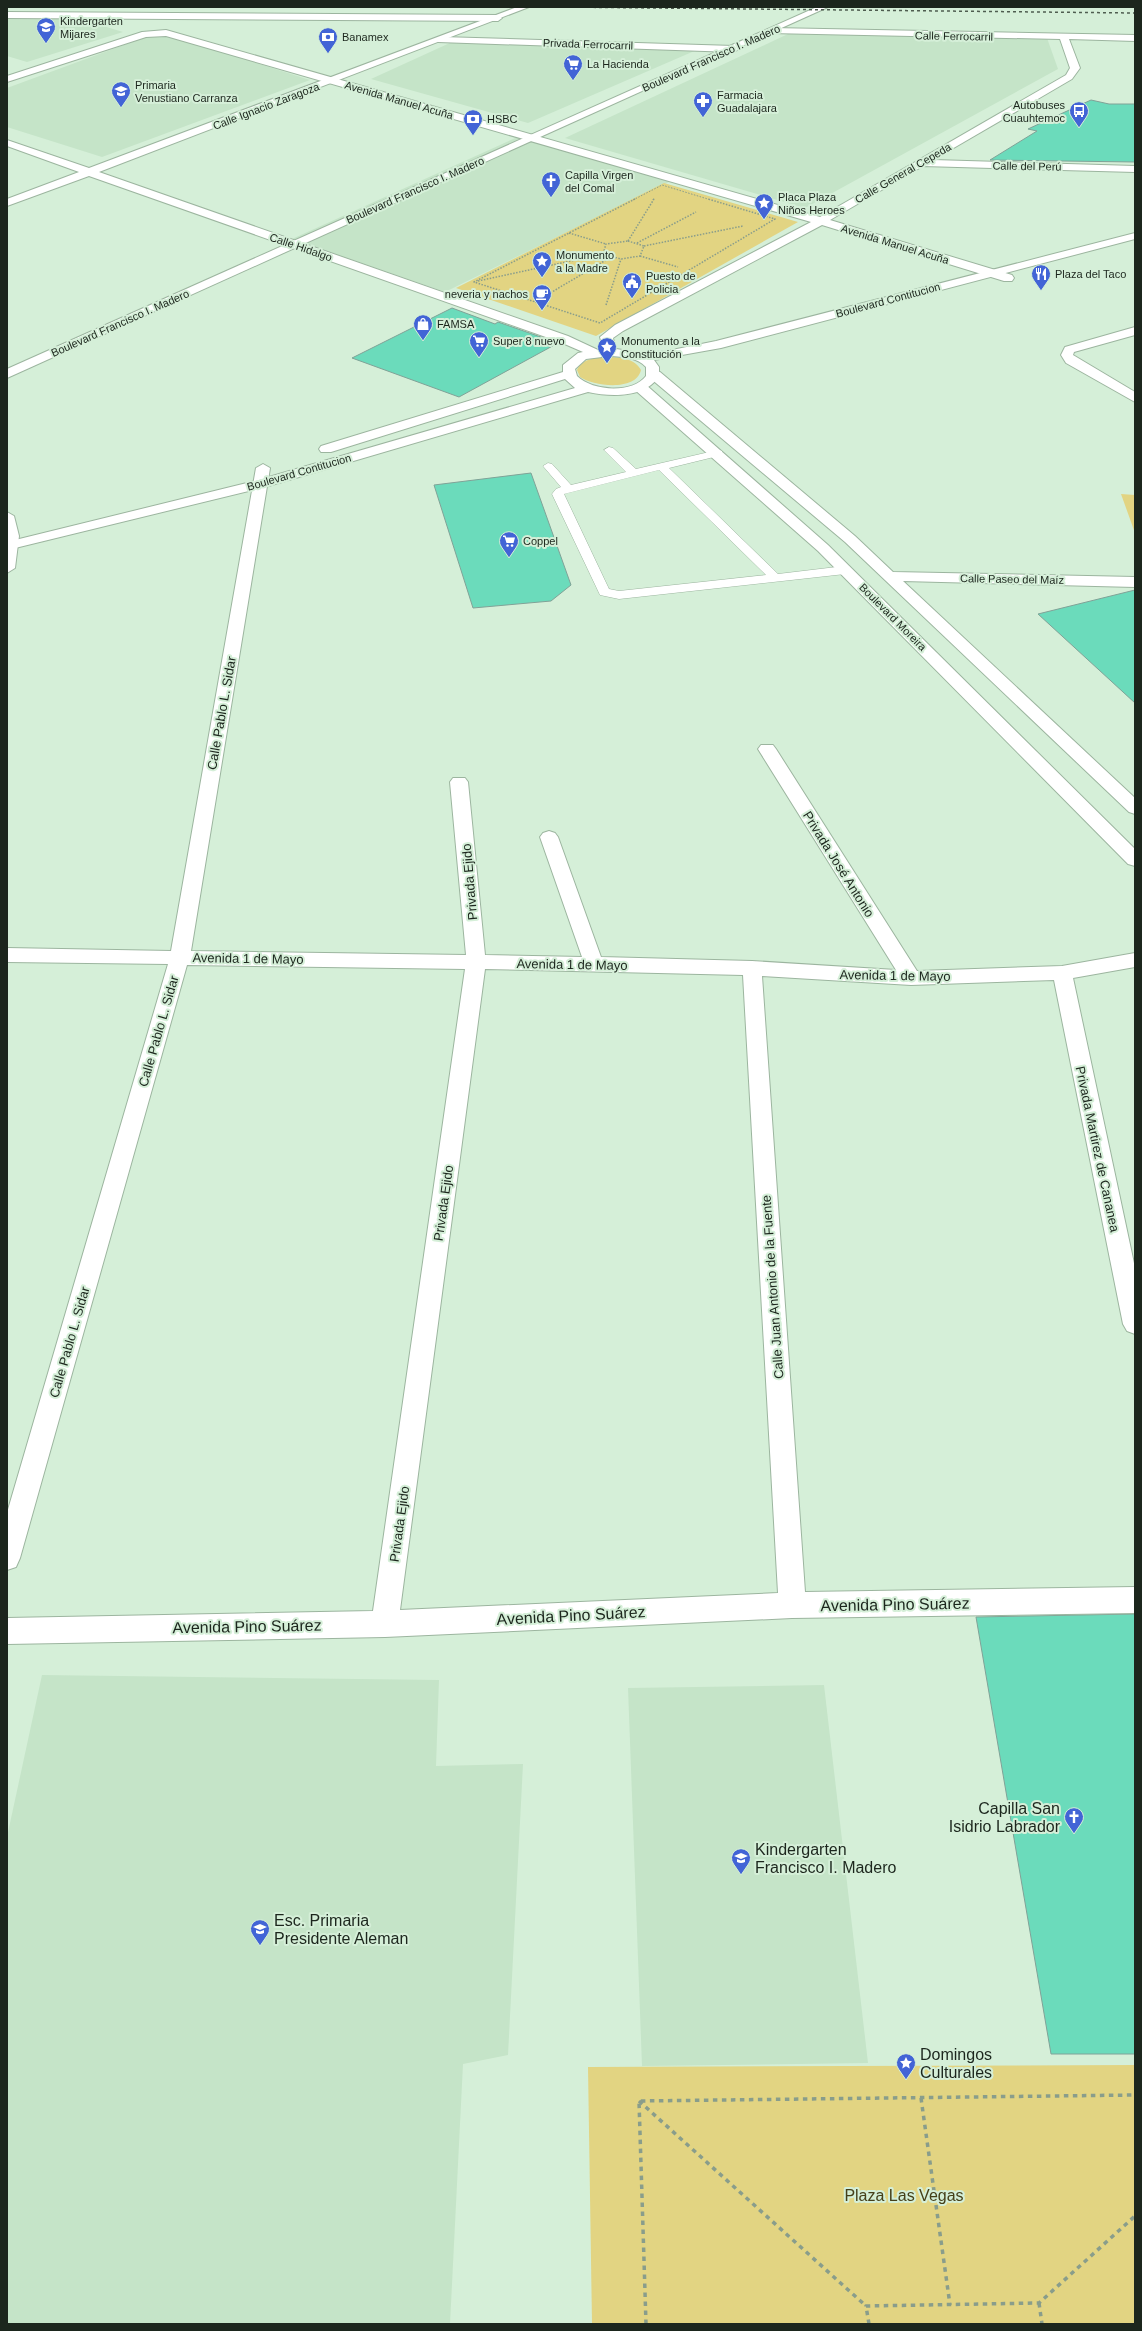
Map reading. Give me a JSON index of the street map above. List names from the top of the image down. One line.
{"streets":{"street":["Calle Ferrocarril","Privada Ferrocarril","Boulevard Francisco I. Madero","Avenida Manuel Acuña","Calle Ignacio Zaragoza","Calle del Perú","Calle General Cepeda","Calle Hidalgo","Boulevard Contitucion","Calle Paseo del Maíz","Boulevard Moreira","Calle Pablo L. Sidar","Privada José Antonio","Privada Ejido","Avenida 1 de Mayo","Privada Martirez de Cananea","Calle Juan Antonio de la Fuente","Avenida Pino Suárez"]},"crossings":[["Calle Ferrocarril","Boulevard Francisco I. Madero"],["Calle Ferrocarril","Calle General Cepeda"],["Privada Ferrocarril","Boulevard Francisco I. Madero"],["Privada Ferrocarril","Calle Ignacio Zaragoza"],["Boulevard Francisco I. Madero","Avenida Manuel Acuña"],["Boulevard Francisco I. Madero","Calle Hidalgo"],["Avenida Manuel Acuña","Calle Ignacio Zaragoza"],["Avenida Manuel Acuña","Calle General Cepeda"],["Avenida Manuel Acuña","Boulevard Contitucion"],["Calle Ignacio Zaragoza","Calle Hidalgo"],["Calle del Perú","Calle General Cepeda"],["Calle General Cepeda","Boulevard Contitucion"],["Calle Hidalgo","Boulevard Contitucion"],["Boulevard Contitucion","Boulevard Moreira"],["Boulevard Contitucion","Calle Pablo L. Sidar"],["Calle Paseo del Maíz","Boulevard Moreira"],["Calle Pablo L. Sidar","Avenida 1 de Mayo"],["Privada José Antonio","Avenida 1 de Mayo"],["Privada Ejido","Avenida 1 de Mayo"],["Privada Ejido","Avenida Pino Suárez"],["Avenida 1 de Mayo","Privada Martirez de Cananea"],["Avenida 1 de Mayo","Calle Juan Antonio de la Fuente"],["Calle Juan Antonio de la Fuente","Avenida Pino Suárez"]],"parks":["Plaza Las Vegas"],"places":{"school or university":["Kindergarten Mijares","Primaria Venustiano Carranza","Kindergarten Francisco I. Madero","Esc. Primaria Presidente Aleman"],"bank":["Banamex","HSBC"],"supermarket":["La Hacienda","Super 8 nuevo","Coppel"],"pharmacy":["Farmacia Guadalajara"],"bus stop":["Autobuses Cuauhtemoc"],"church":["Capilla Virgen del Comal","Capilla San Isidrio Labrador"],"place":["Placa Plaza Niños Heroes","Monumento a la Madre","Monumento a la Constitución","Domingos Culturales"],"restaurant":["Plaza del Taco"],"public building":["Puesto de Policia"],"cafe":["neveria y nachos"],"shop":["FAMSA"]}}
